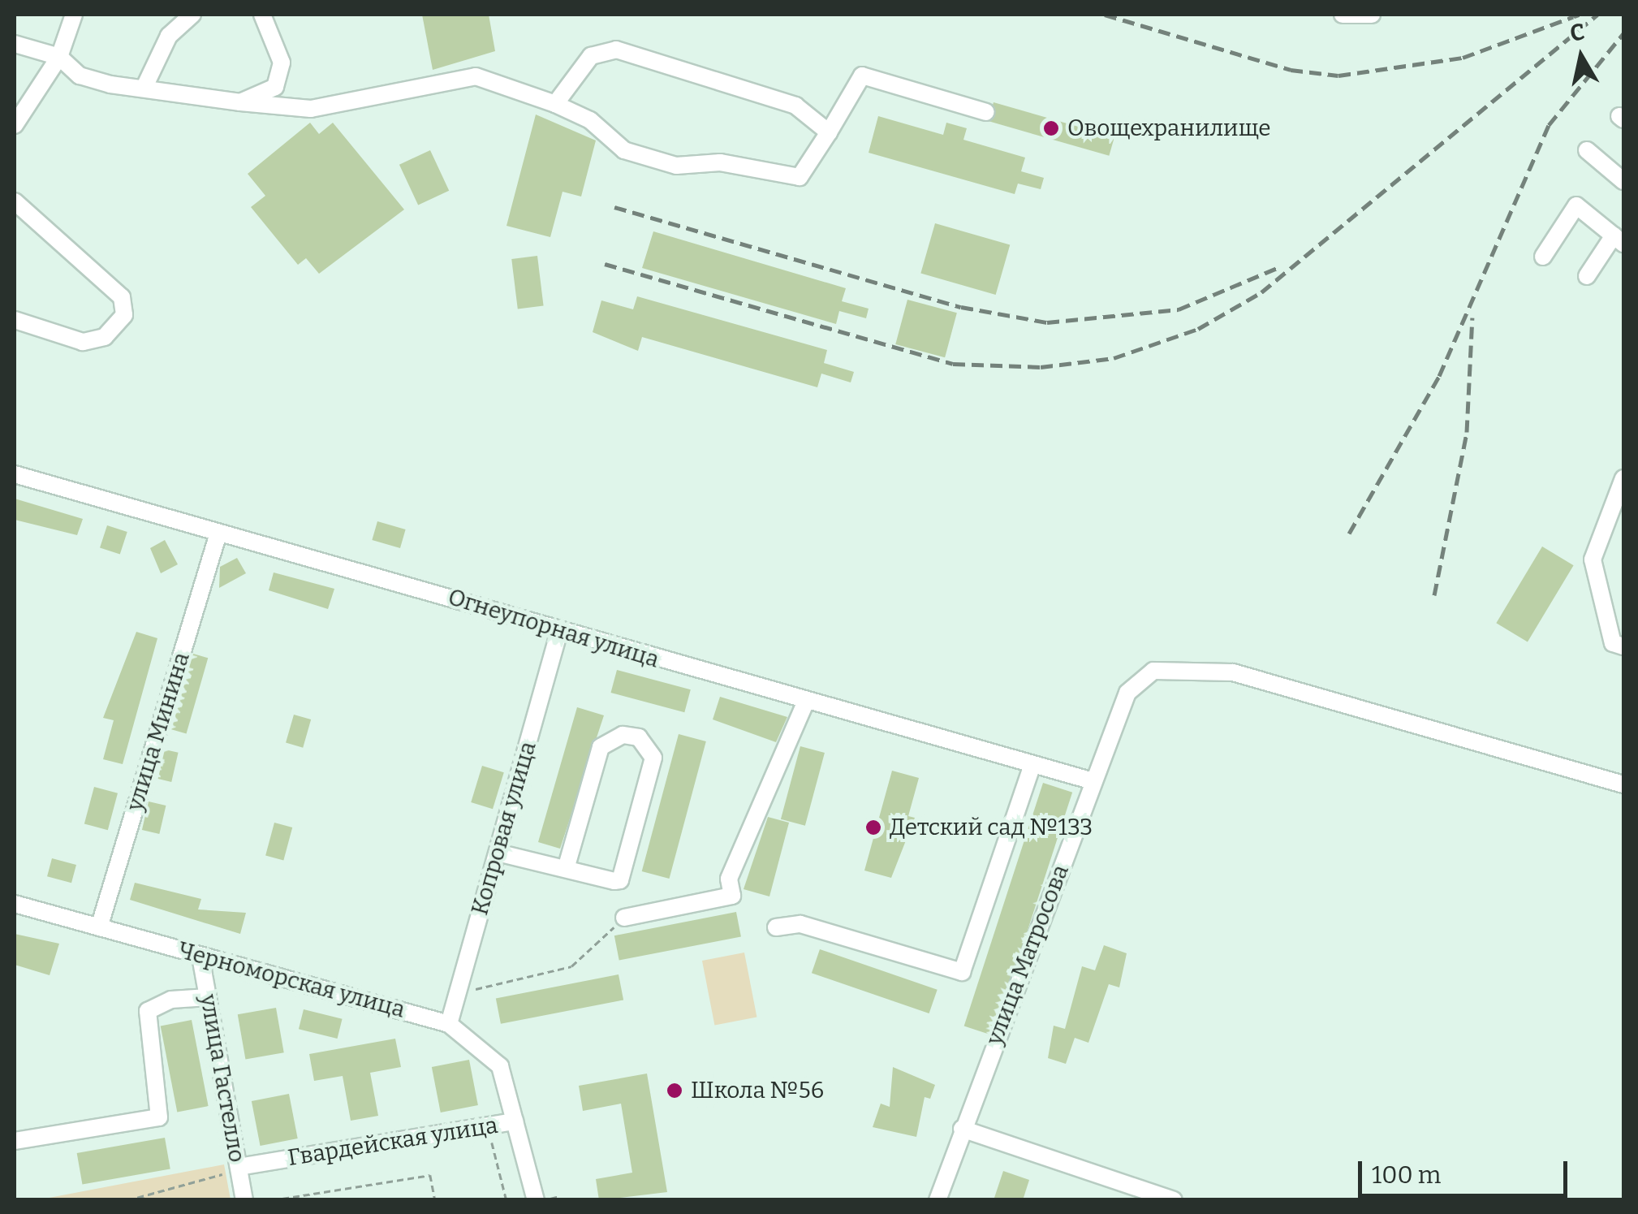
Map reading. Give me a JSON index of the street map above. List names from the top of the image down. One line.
{"streets":{"street":["Огнеупорная улица","улица Минина","Копровая улица","улица Матросова","Черноморская улица","улица Гастелло","Гвардейская улица"]},"crossings":[["Огнеупорная улица","улица Минина"],["Огнеупорная улица","Копровая улица"],["Огнеупорная улица","улица Матросова"],["улица Минина","Черноморская улица"],["Копровая улица","Черноморская улица"],["Черноморская улица","улица Гастелло"],["Черноморская улица","Гвардейская улица"],["улица Гастелло","Гвардейская улица"]],"places":["Овощехранилище","Детский сад №133","Школа №56"],"scale_bar":"100 m","north":"top"}
